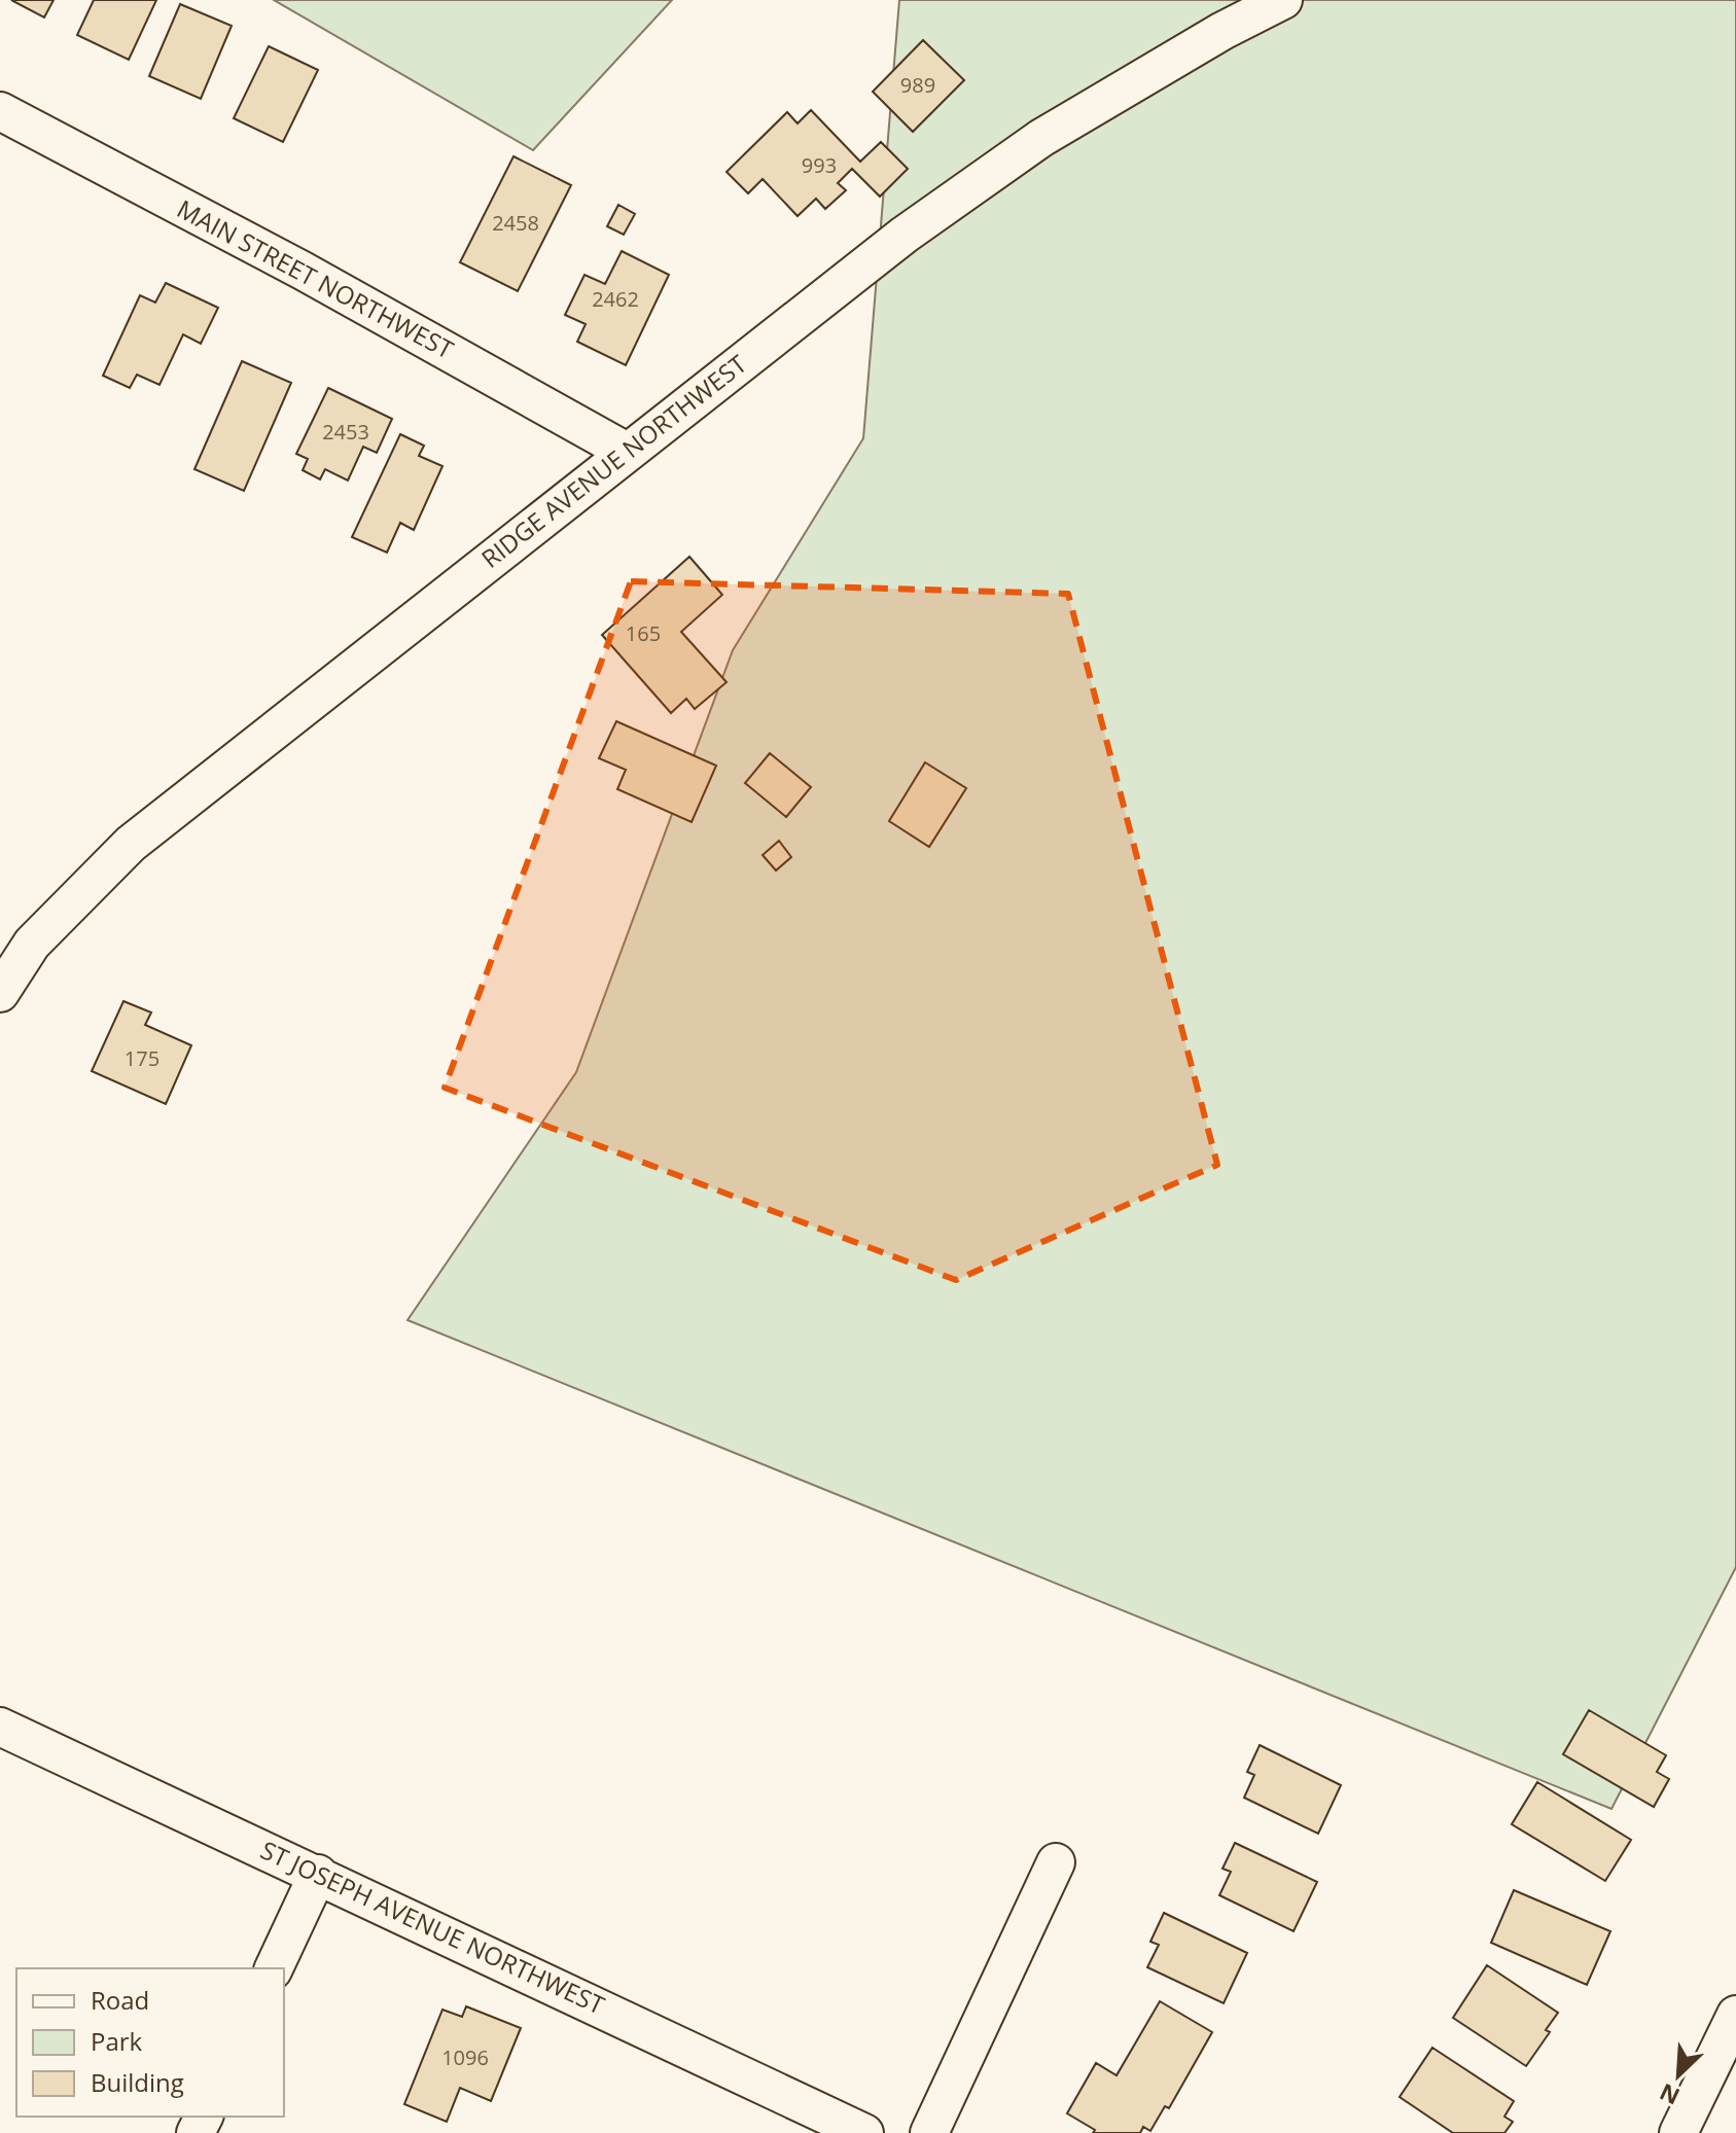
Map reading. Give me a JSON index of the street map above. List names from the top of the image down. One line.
{"streets":{"street":["MAIN STREET NORTHWEST","RIDGE AVENUE NORTHWEST","ST JOSEPH AVENUE NORTHWEST"]},"crossings":[["MAIN STREET NORTHWEST","RIDGE AVENUE NORTHWEST"]],"house_numbers":["989","993","2458","2462","2453","165","175","1096"],"legend":["Road","Park","Building"],"north":"bottom left"}
